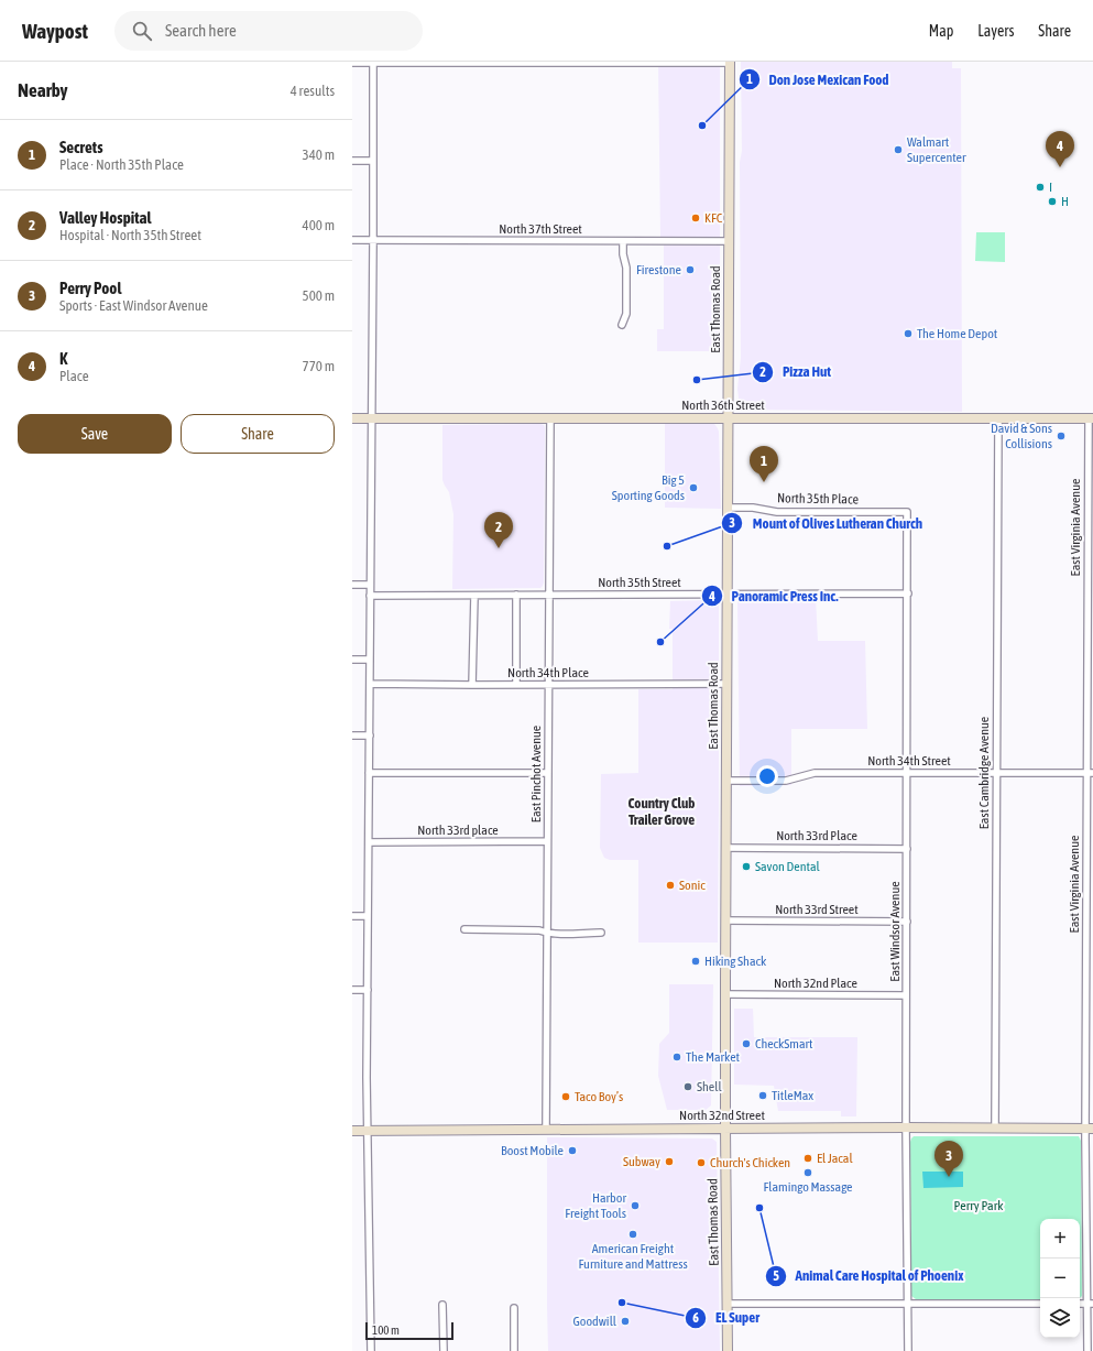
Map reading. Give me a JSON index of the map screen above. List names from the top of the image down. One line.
{"streets":{"main road":["East Thomas Road","North 36th Street","North 32nd Street"],"street":["North 37th Street","North 35th Place","East Virginia Avenue","North 35th Street","North 34th Place","North 34th Street","East Cambridge Avenue","East Pinchot Avenue","North 33rd place","North 33rd Place","North 33rd Street","East Windsor Avenue","North 32nd Place"]},"crossings":[["North 37th Street","East Thomas Road"],["East Thomas Road","North 36th Street"],["East Thomas Road","North 35th Place"],["East Thomas Road","North 35th Street"],["East Thomas Road","North 34th Place"],["East Thomas Road","North 34th Street"],["East Thomas Road","North 33rd Place"],["East Thomas Road","North 33rd Street"],["East Thomas Road","North 32nd Place"],["East Thomas Road","North 32nd Street"],["North 36th Street","East Virginia Avenue"],["North 36th Street","East Cambridge Avenue"],["North 36th Street","East Pinchot Avenue"],["North 35th Place","East Windsor Avenue"],["East Virginia Avenue","North 34th Street"],["East Virginia Avenue","North 32nd Street"],["North 35th Street","East Pinchot Avenue"],["North 35th Street","East Windsor Avenue"],["North 34th Place","East Pinchot Avenue"],["North 34th Street","East Cambridge Avenue"],["North 34th Street","East Windsor Avenue"],["East Cambridge Avenue","North 32nd Street"],["East Pinchot Avenue","North 33rd place"],["East Pinchot Avenue","North 32nd Street"],["North 33rd Place","East Windsor Avenue"],["North 33rd Street","East Windsor Avenue"],["East Windsor Avenue","North 32nd Place"],["East Windsor Avenue","North 32nd Street"]],"districts":["Country Club Trailer Grove"],"parks":["Perry Park"],"places":["Don Jose Mexican Food","Walmart Supercenter","I","H","KFC","Firestone","The Home Depot","Pizza Hut","David & Sons Collisions","Big 5 Sporting Goods","Mount of Olives Lutheran Church","Panoramic Press Inc.","Savon Dental","Sonic","Hiking Shack","CheckSmart","The Market","Shell","TitleMax","Taco Boy’s","Boost Mobile","El Jacal","Subway","Church's Chicken","Flamingo Massage","Harbor Freight Tools","Animal Care Hospital of Phoenix","American Freight Furniture and Mattress","EL Super","Goodwill"],"scale_bar":"100 m","page":{"header":"Waypost","search":"Search here","nav":["Map","Layers","Share"],"heading":["Nearby","4 results"],"list":[{"mark":"1","name":"Secrets","note":"Place · North 35th Place","value":"340 m"},{"mark":"2","name":"Valley Hospital","note":"Hospital · North 35th Street","value":"400 m"},{"mark":"3","name":"Perry Pool","note":"Sports · East Windsor Avenue","value":"500 m"},{"mark":"4","name":"K","note":"Place","value":"770 m"}],"pins":["4","1","2","3"],"buttons":["Save","Share"],"map_buttons":["+","−"],"scale":"100 m"}}
